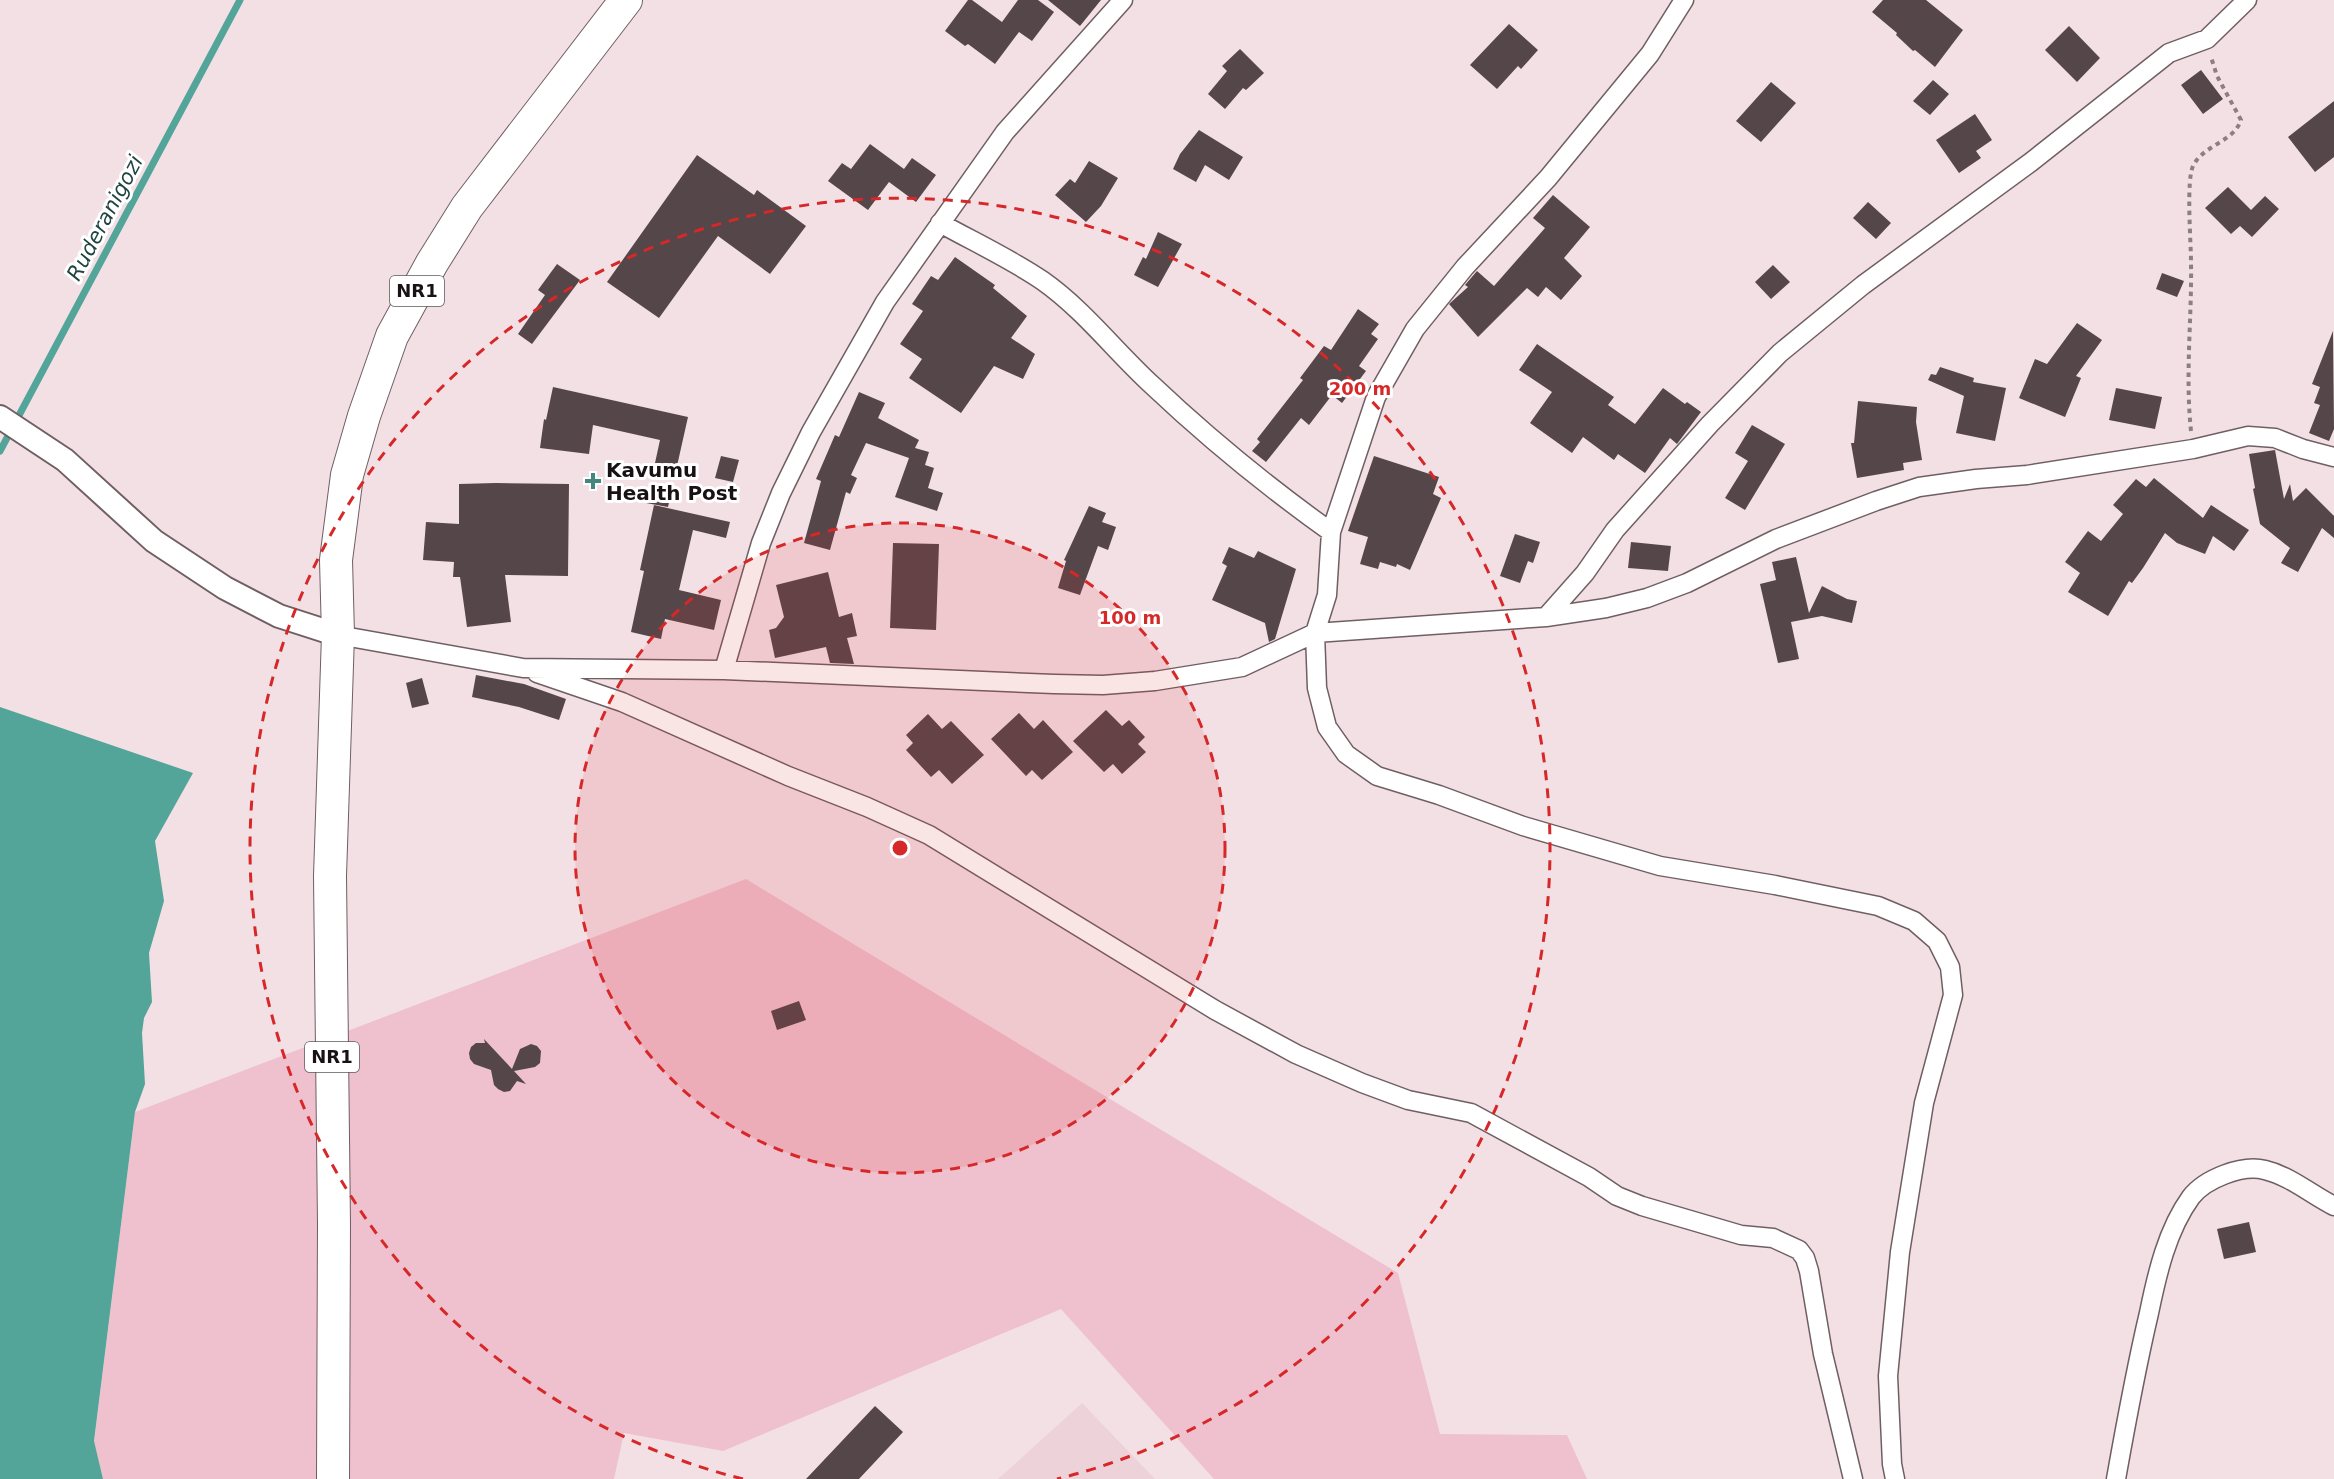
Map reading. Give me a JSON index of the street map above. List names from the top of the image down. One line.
{"streets":{"highway":["NR1"]},"water":["Ruderanigozi"],"places":{"health":["Kavumu Health Post"]},"rings":["200 m","100 m"]}
